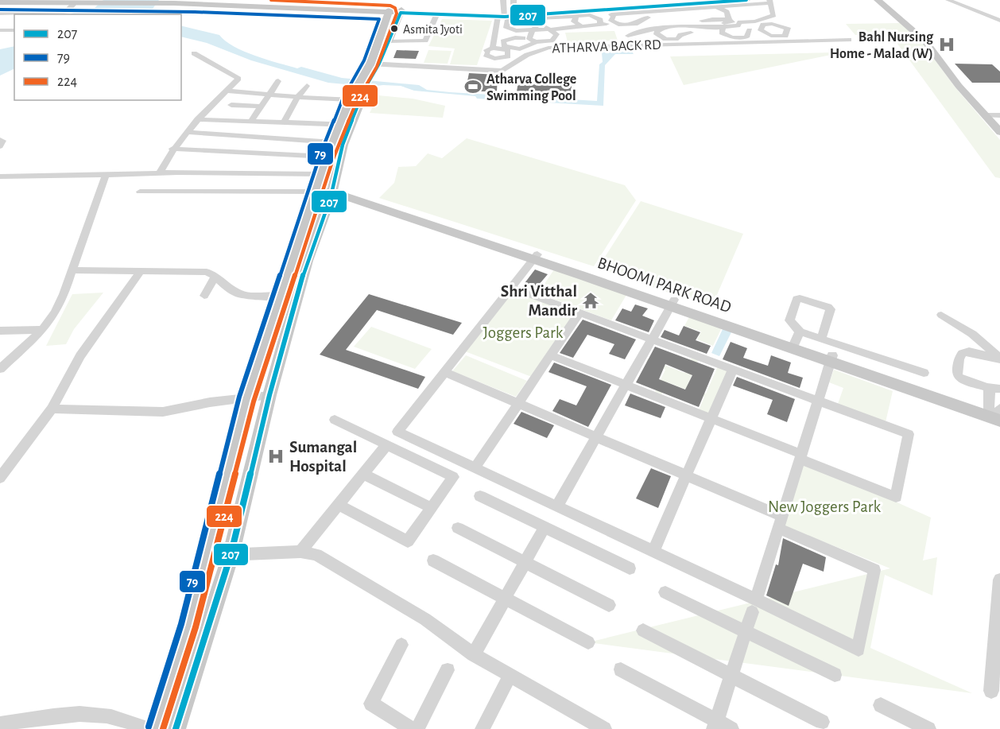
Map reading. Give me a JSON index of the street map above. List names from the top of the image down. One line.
{"streets":{"main road":["BHOOMI PARK ROAD"],"street":["ATHARVA BACK RD"]},"parks":["Joggers Park","New Joggers Park"],"places":{"other":["Asmita Jyoti"],"hospital":["Bahl Nursing Home - Malad (W)","Sumangal Hospital"],"sports":["Atharva College Swimming Pool"],"temple":["Shri Vitthal Mandir"]},"lines":["transit line 207","transit line 224","transit line 79"],"legend":["207","79","224"]}
